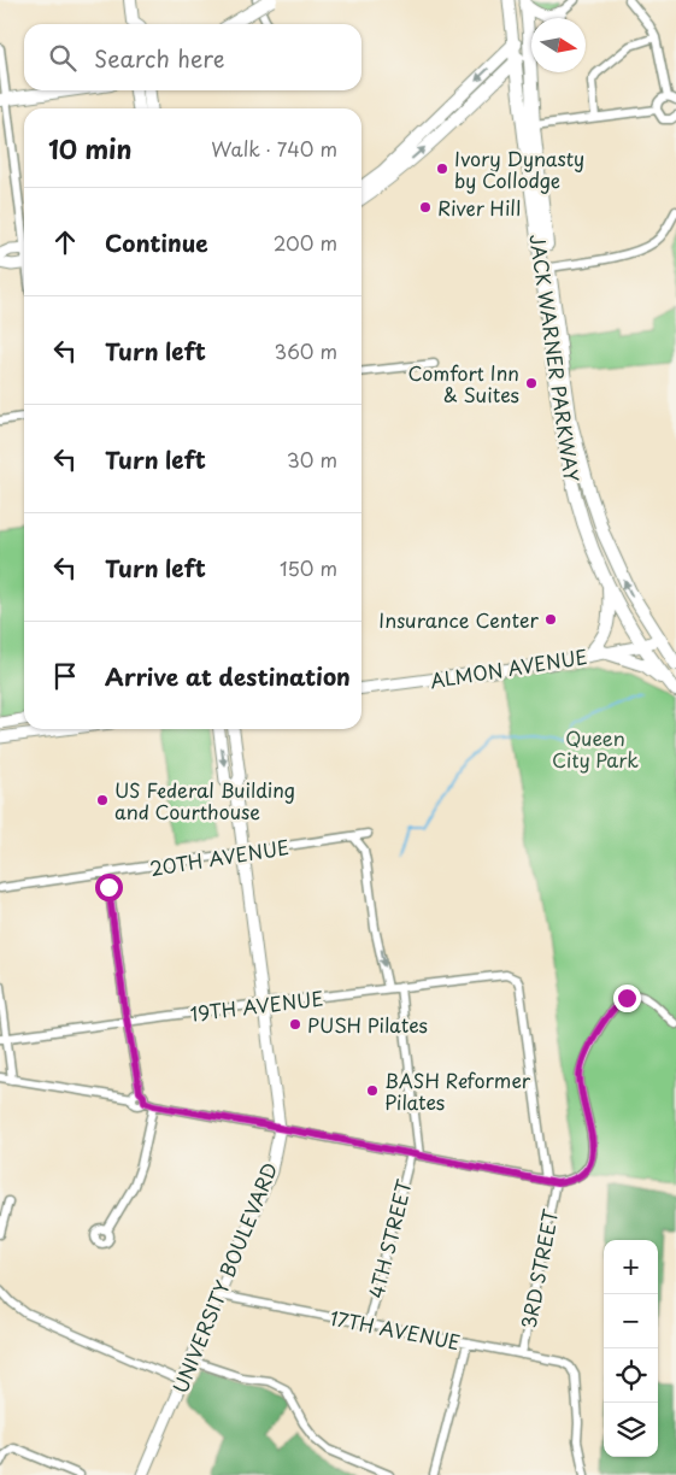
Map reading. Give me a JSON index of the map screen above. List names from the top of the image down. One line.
{"streets":{"main road":["JACK WARNER PARKWAY","ALMON AVENUE","UNIVERSITY BOULEVARD"],"street":["20TH AVENUE","19TH AVENUE","4TH STREET","3RD STREET","17TH AVENUE"]},"crossings":[["JACK WARNER PARKWAY","ALMON AVENUE"],["20TH AVENUE","UNIVERSITY BOULEVARD"],["19TH AVENUE","4TH STREET"],["19TH AVENUE","3RD STREET"],["19TH AVENUE","UNIVERSITY BOULEVARD"],["4TH STREET","17TH AVENUE"],["3RD STREET","17TH AVENUE"],["UNIVERSITY BOULEVARD","17TH AVENUE"]],"parks":["Queen City Park"],"places":["Ivory Dynasty by Collodge","River Hill","Comfort Inn & Suites","Insurance Center","US Federal Building and Courthouse","PUSH Pilates","BASH Reformer Pilates"],"north":"right","page":{"search":"Search here","heading":["10 min","Walk · 740 m"],"list":[["Continue","200 m"],["Turn left","360 m"],["Turn left","30 m"],["Turn left","150 m"],"Arrive at destination"],"map_buttons":["+","−"]}}
